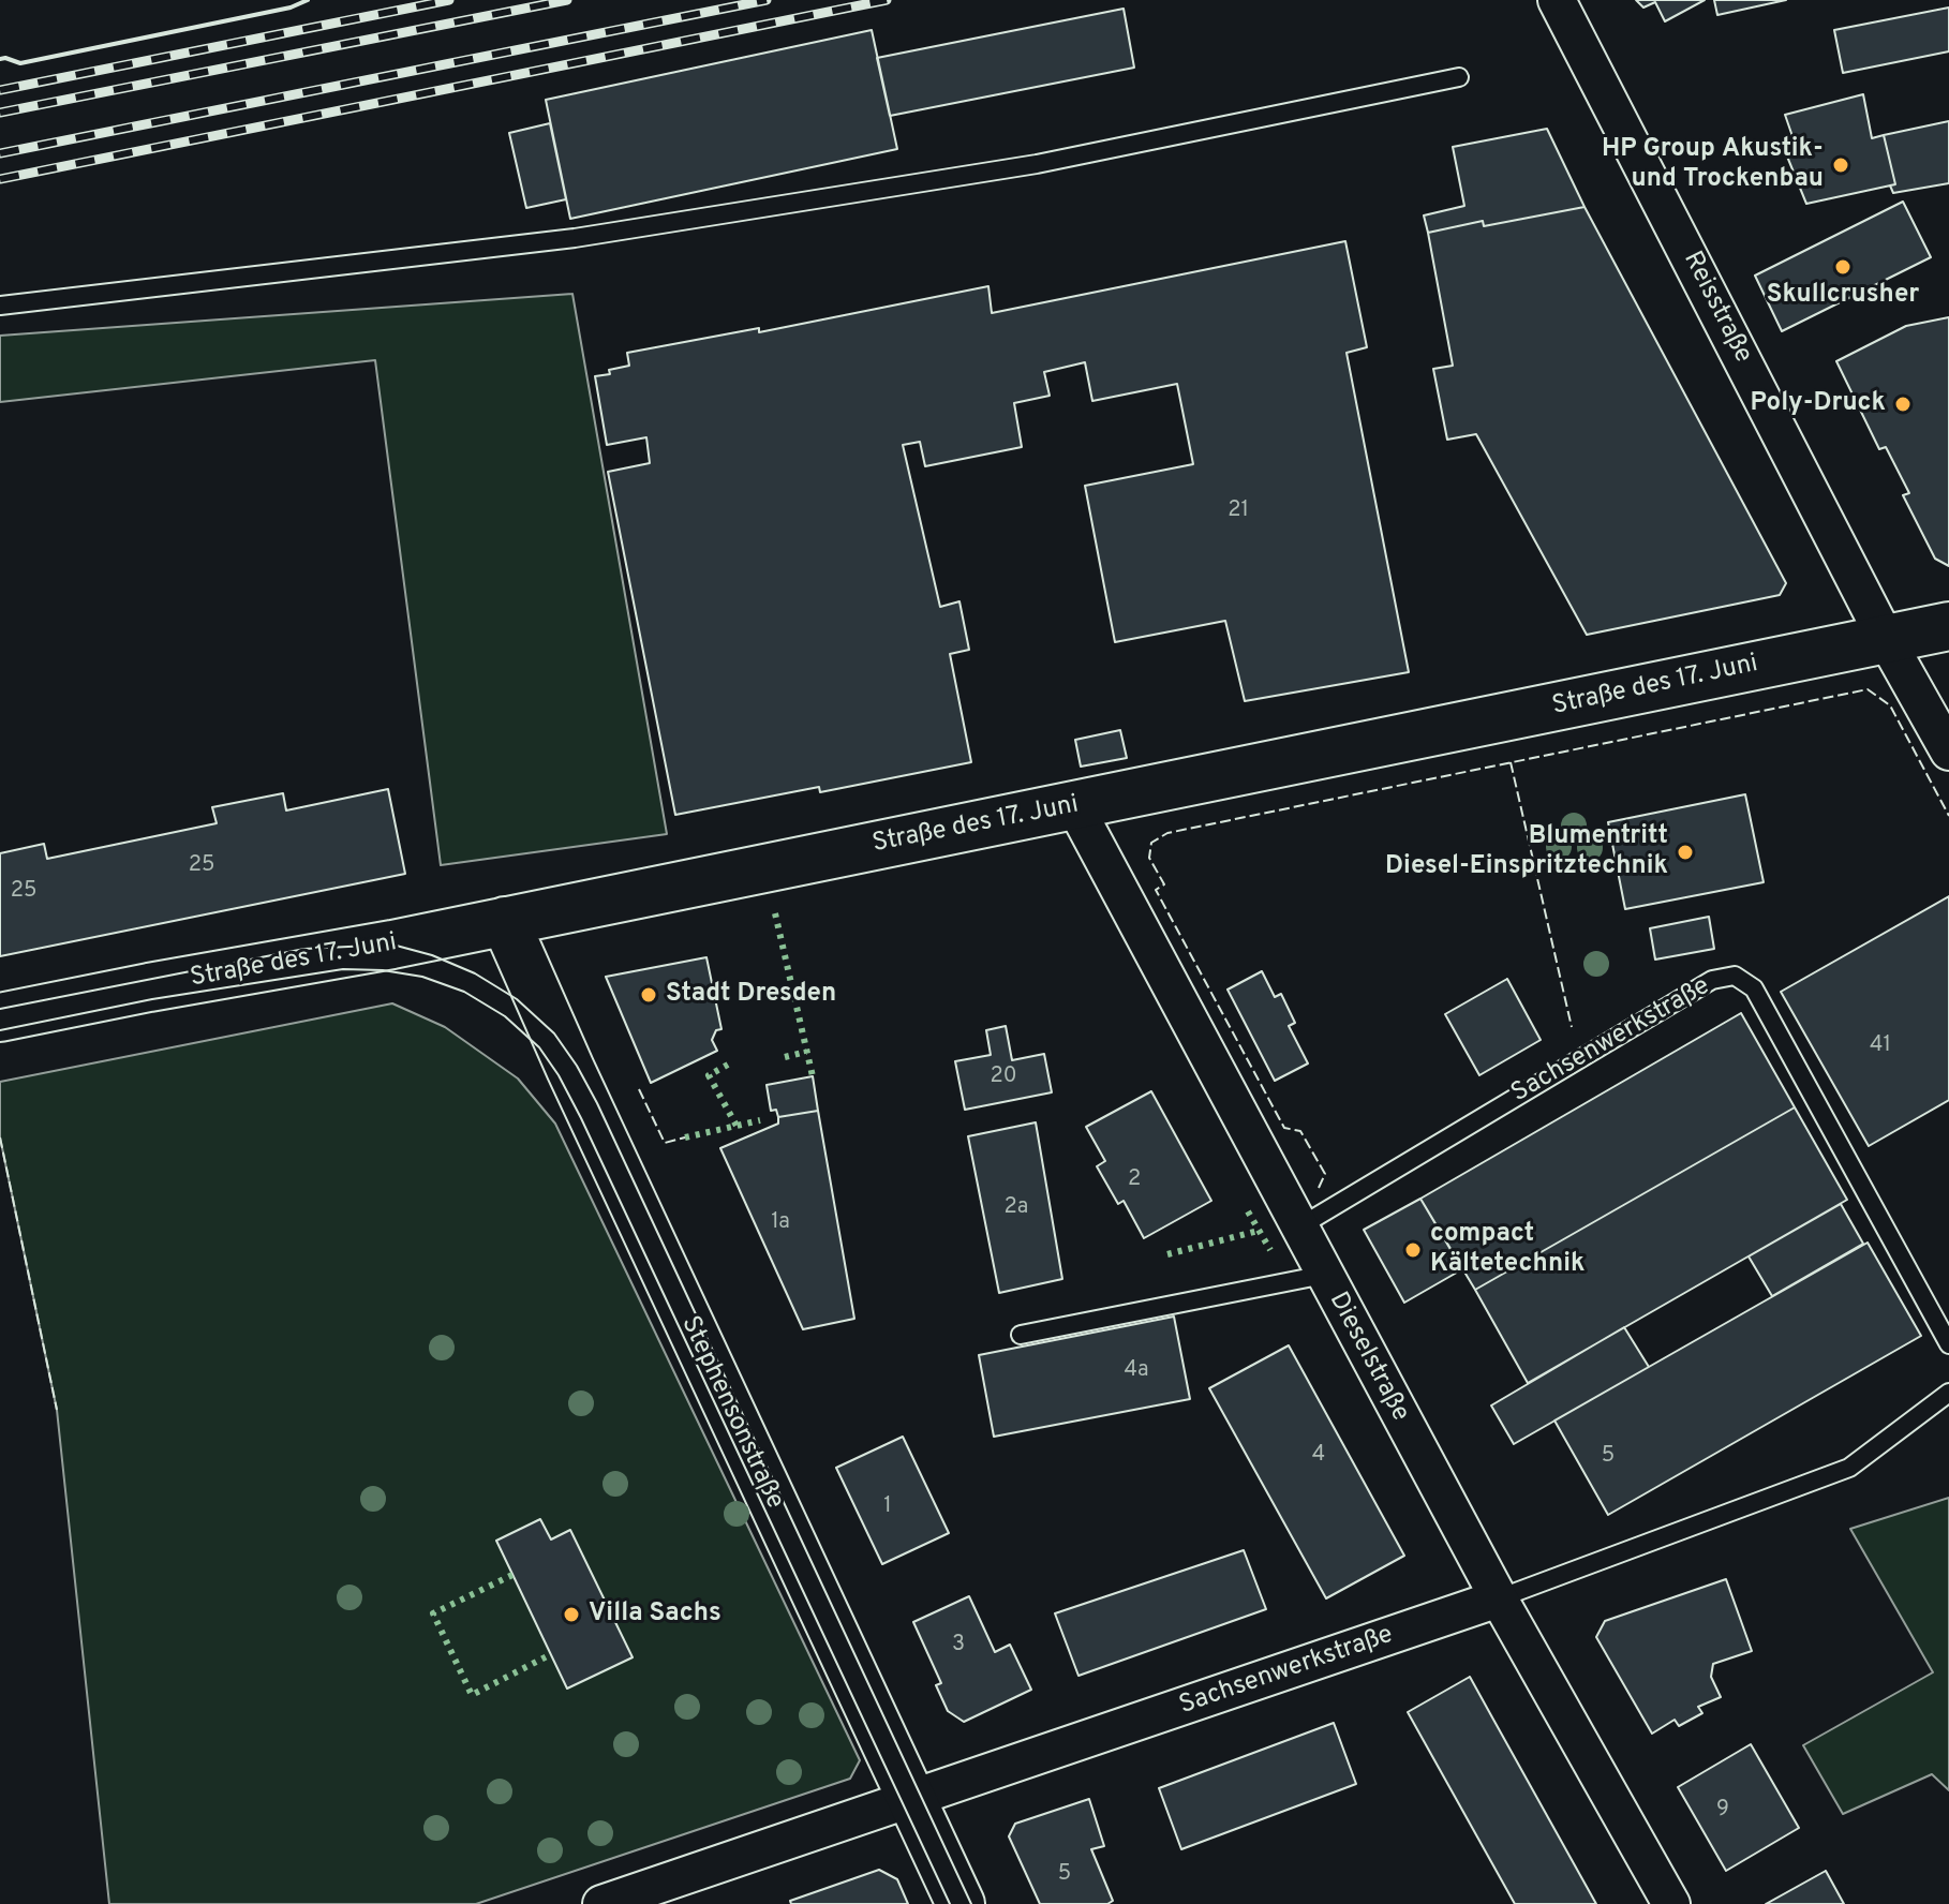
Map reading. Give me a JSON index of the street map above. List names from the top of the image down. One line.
{"streets":{"street":["Reisstraße","Straße des 17. Juni","Sachsenwerkstraße","Dieselstraße","Stephensonstraße"]},"crossings":[["Reisstraße","Straße des 17. Juni"],["Straße des 17. Juni","Dieselstraße"],["Straße des 17. Juni","Stephensonstraße"],["Sachsenwerkstraße","Dieselstraße"],["Sachsenwerkstraße","Stephensonstraße"]],"places":["HP Group Akustik- und Trockenbau","Skullcrusher","Poly-Druck","Blumentritt Diesel-Einspritztechnik","Stadt Dresden","compact Kältetechnik","Villa Sachs"],"house_numbers":["21","25","25","41","20","2","2a","1a","4a","4","5","1","3","9","5"]}
